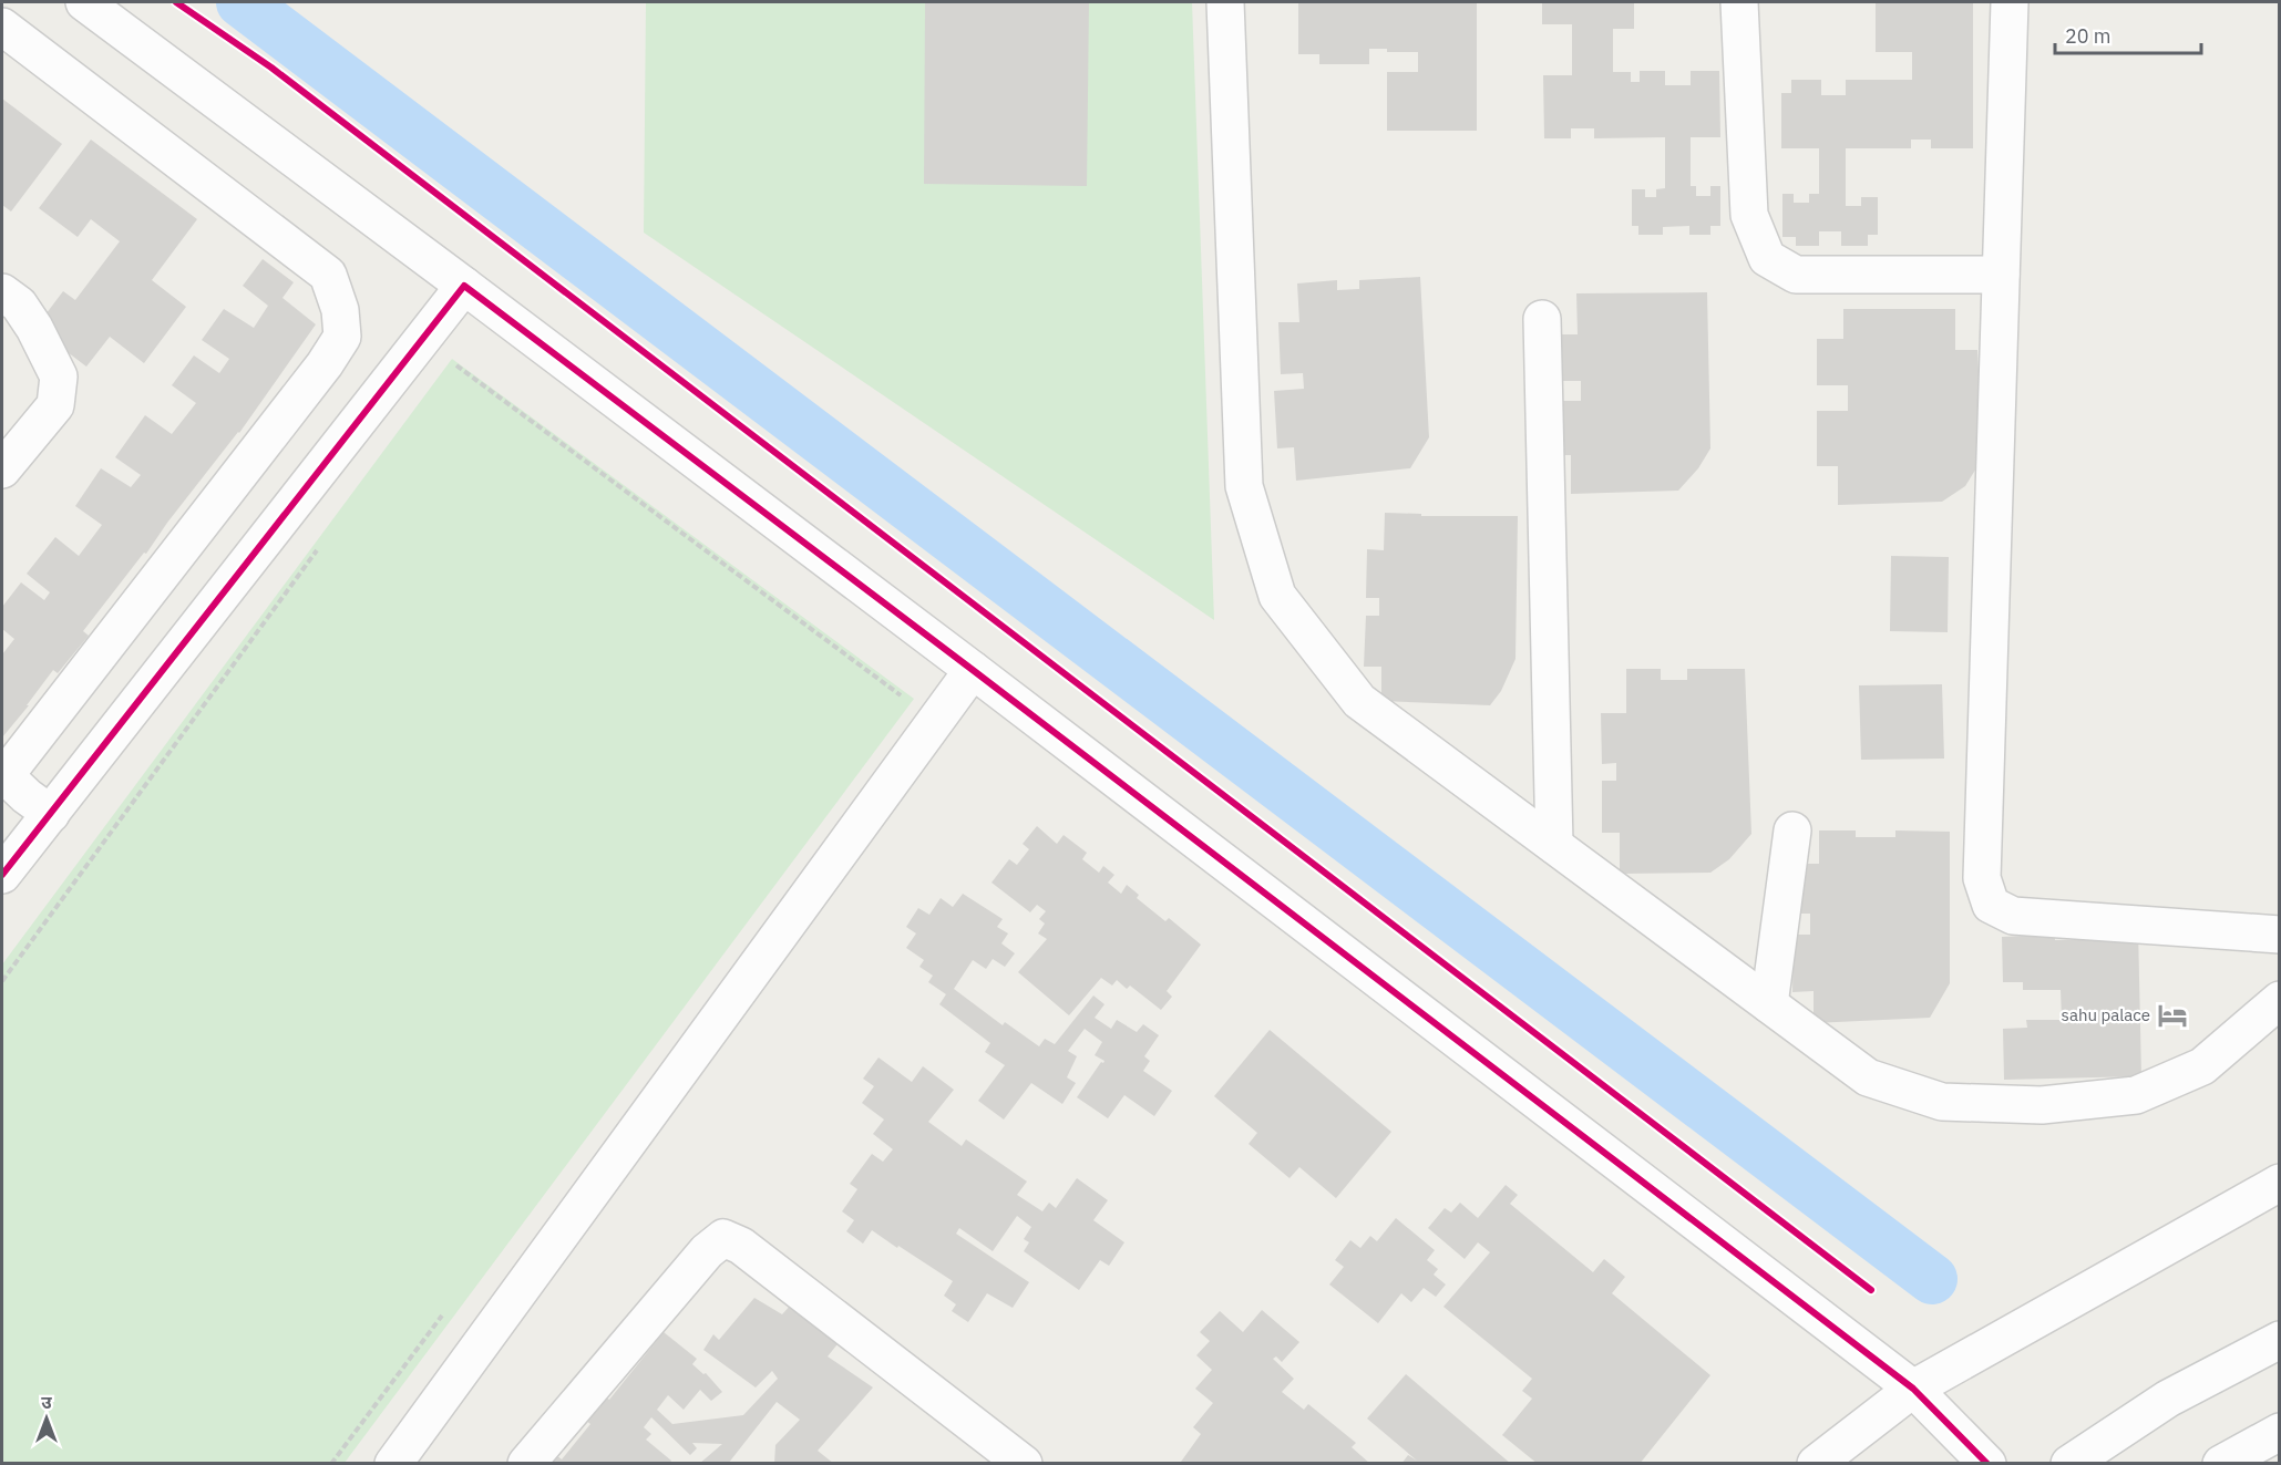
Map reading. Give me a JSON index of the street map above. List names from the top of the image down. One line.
{"places":{"hotel":["sahu palace"]},"scale_bar":"20 m","north":"top"}
